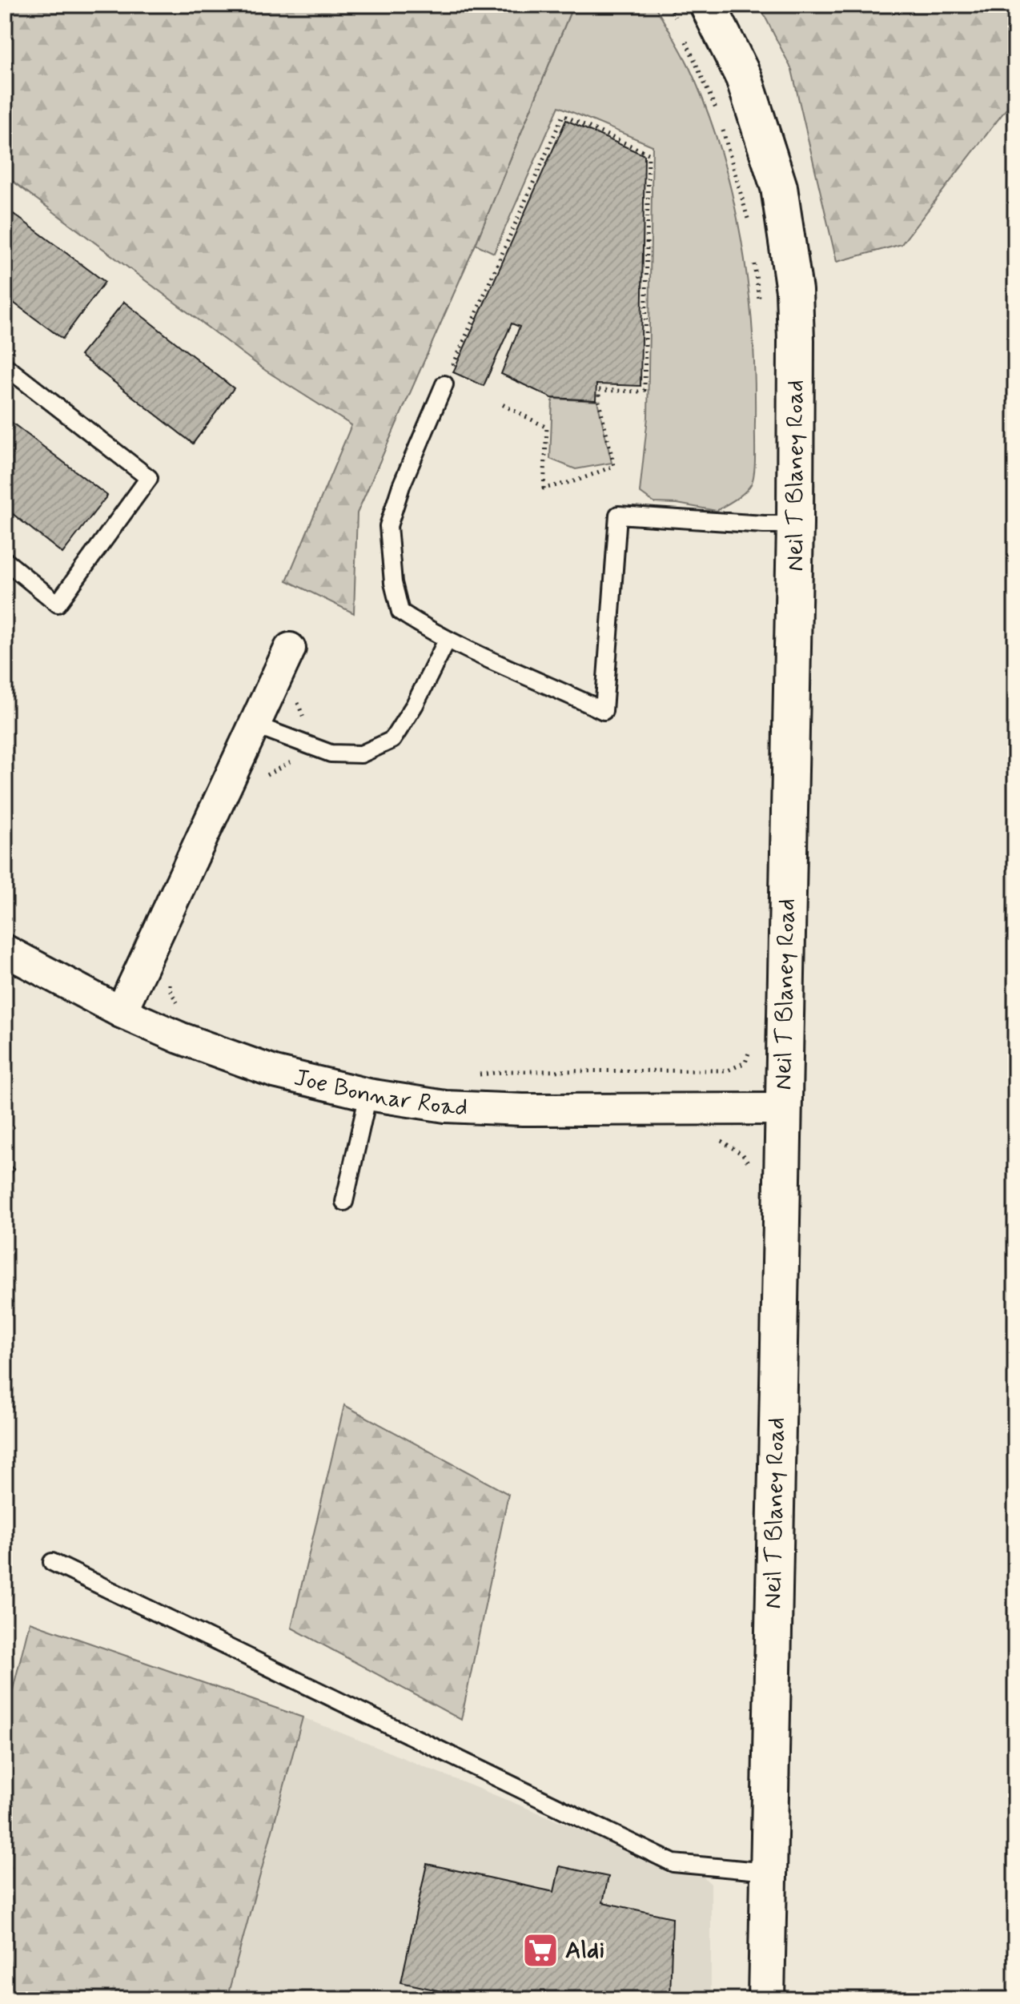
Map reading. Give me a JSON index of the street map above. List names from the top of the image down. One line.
{"streets":{"main road":["Neil T Blaney Road"],"street":["Joe Bonnar Road"]},"crossings":[["Neil T Blaney Road","Joe Bonnar Road"]],"places":{"supermarket":["Aldi"]}}
